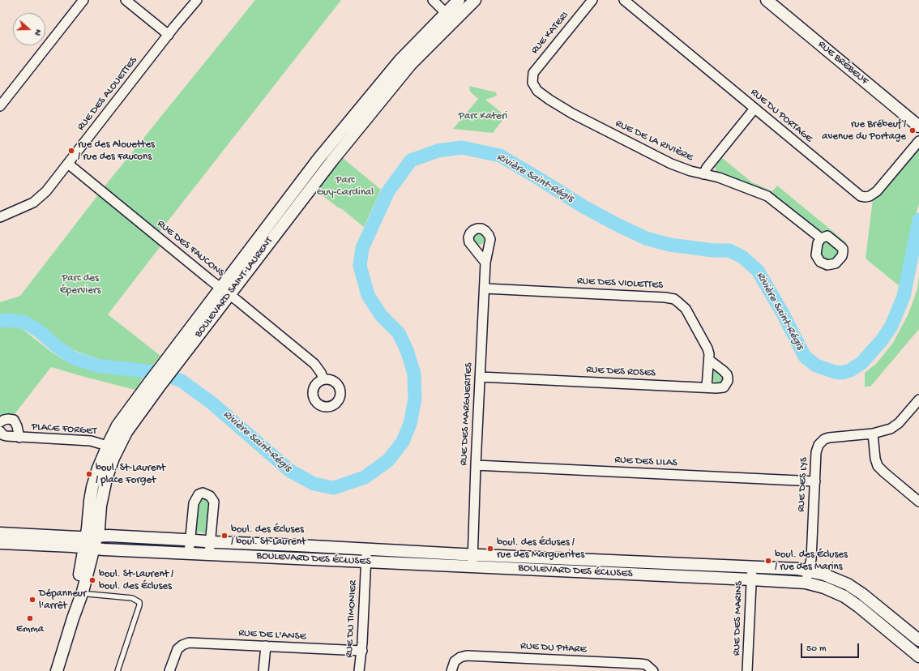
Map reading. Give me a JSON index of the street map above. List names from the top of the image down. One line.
{"streets":{"street":["RUE KATERI","RUE BRÉBEUF","RUE DES ALOUETTES","RUE DU PORTAGE","RUE DE LA RIVIÈRE","RUE DES FAUCONS","RUE DES VIOLETTES","BOULEVARD SAINT-LAURENT","RUE DES ROSES","RUE DES MARGUERITES","PLACE FORGET","RUE DES LILAS","RUE DES LYS","BOULEVARD DES ÉCLUSES","RUE DES MARINS","RUE DU TIMONIER","RUE DE L'ANSE","RUE DU PHARE"]},"crossings":[["RUE KATERI","RUE DE LA RIVIÈRE"],["RUE DES ALOUETTES","RUE DES FAUCONS"],["RUE DES FAUCONS","BOULEVARD SAINT-LAURENT"],["RUE DES VIOLETTES","RUE DES ROSES"],["RUE DES VIOLETTES","RUE DES MARGUERITES"],["BOULEVARD SAINT-LAURENT","PLACE FORGET"],["BOULEVARD SAINT-LAURENT","BOULEVARD DES ÉCLUSES"],["RUE DES ROSES","RUE DES MARGUERITES"],["RUE DES MARGUERITES","RUE DES LILAS"],["RUE DES MARGUERITES","BOULEVARD DES ÉCLUSES"],["RUE DES LILAS","RUE DES LYS"],["RUE DES LYS","BOULEVARD DES ÉCLUSES"],["BOULEVARD DES ÉCLUSES","RUE DES MARINS"],["BOULEVARD DES ÉCLUSES","RUE DU TIMONIER"],["RUE DU TIMONIER","RUE DE L'ANSE"]],"water":["Rivière Saint-Régis"],"parks":["Parc Kateri","Parc Guy-Cardinal","Parc des Éperviers"],"places":["rue Brébeuf / avenue du Portage","rue des Alouettes / rue des Faucons","boul. St-Laurent / place Forget","boul. des Écluses / boul. St-Laurent","boul. des Écluses / rue des Marguerites","boul. des Écluses / rue des Marins","boul. St-Laurent / boul. des Écluses","Dépanneur l'arrêt","Emma"],"scale_bar":"50 m","north":"right"}
